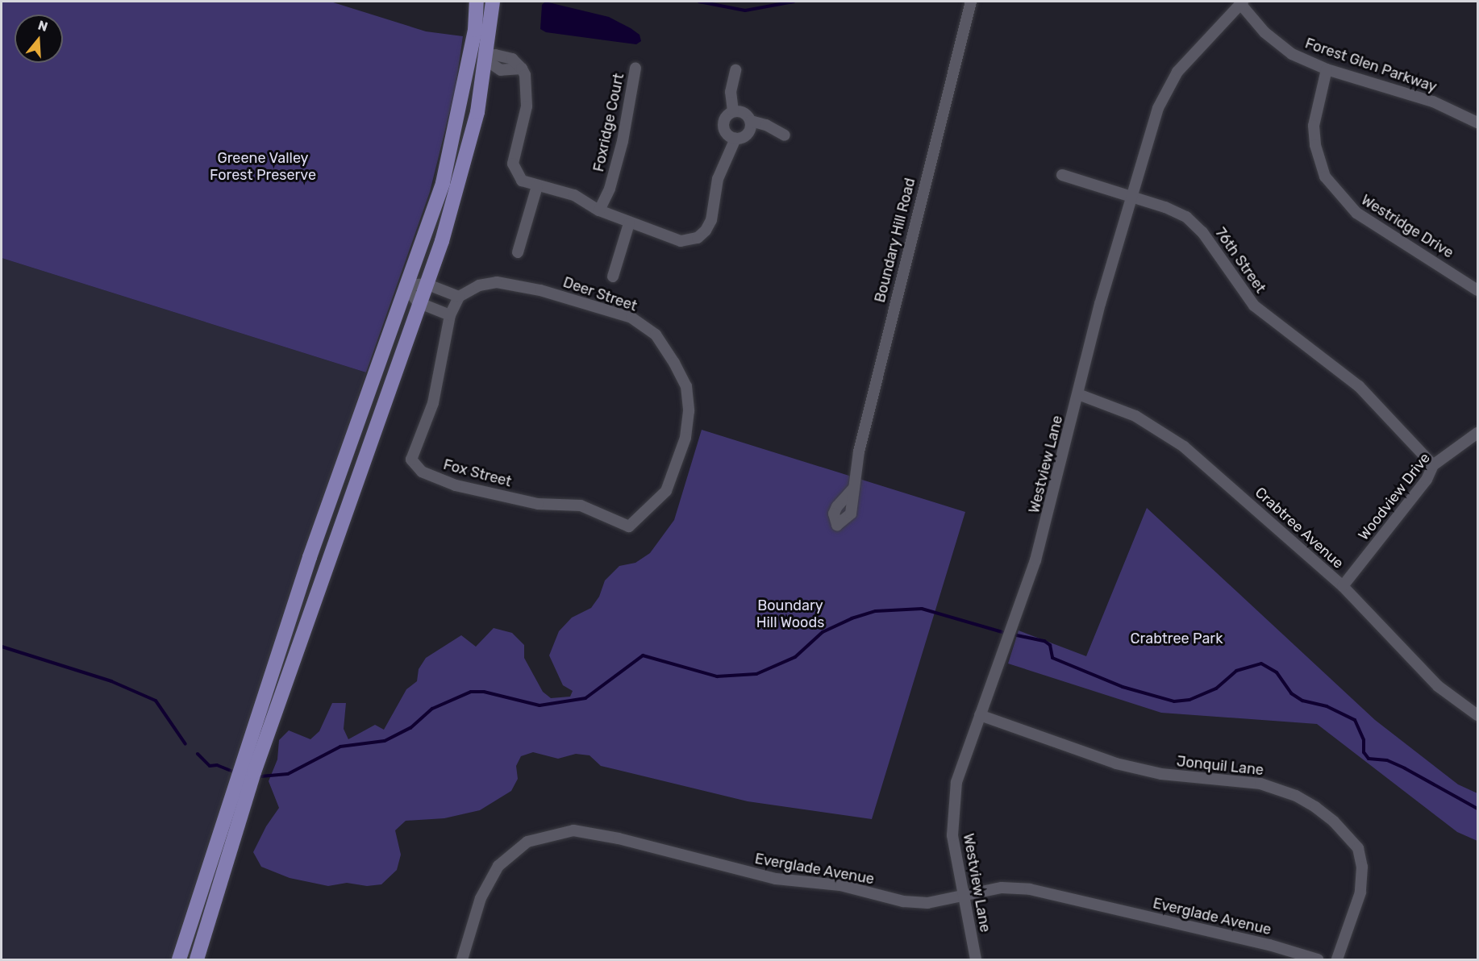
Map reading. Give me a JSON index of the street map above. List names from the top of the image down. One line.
{"streets":{"street":["Forest Glen Parkway","Foxridge Court","Westridge Drive","Boundary Hill Road","76th Street","Deer Street","Westview Lane","Fox Street","Woodview Drive","Crabtree Avenue","Jonquil Lane","Everglade Avenue"]},"crossings":[["Forest Glen Parkway","Westridge Drive"],["Forest Glen Parkway","Westview Lane"],["76th Street","Westview Lane"],["76th Street","Woodview Drive"],["Deer Street","Fox Street"],["Westview Lane","Crabtree Avenue"],["Westview Lane","Jonquil Lane"],["Westview Lane","Everglade Avenue"],["Woodview Drive","Crabtree Avenue"]],"parks":["Greene Valley Forest Preserve","Boundary Hill Woods","Crabtree Park"],"north":"top"}
